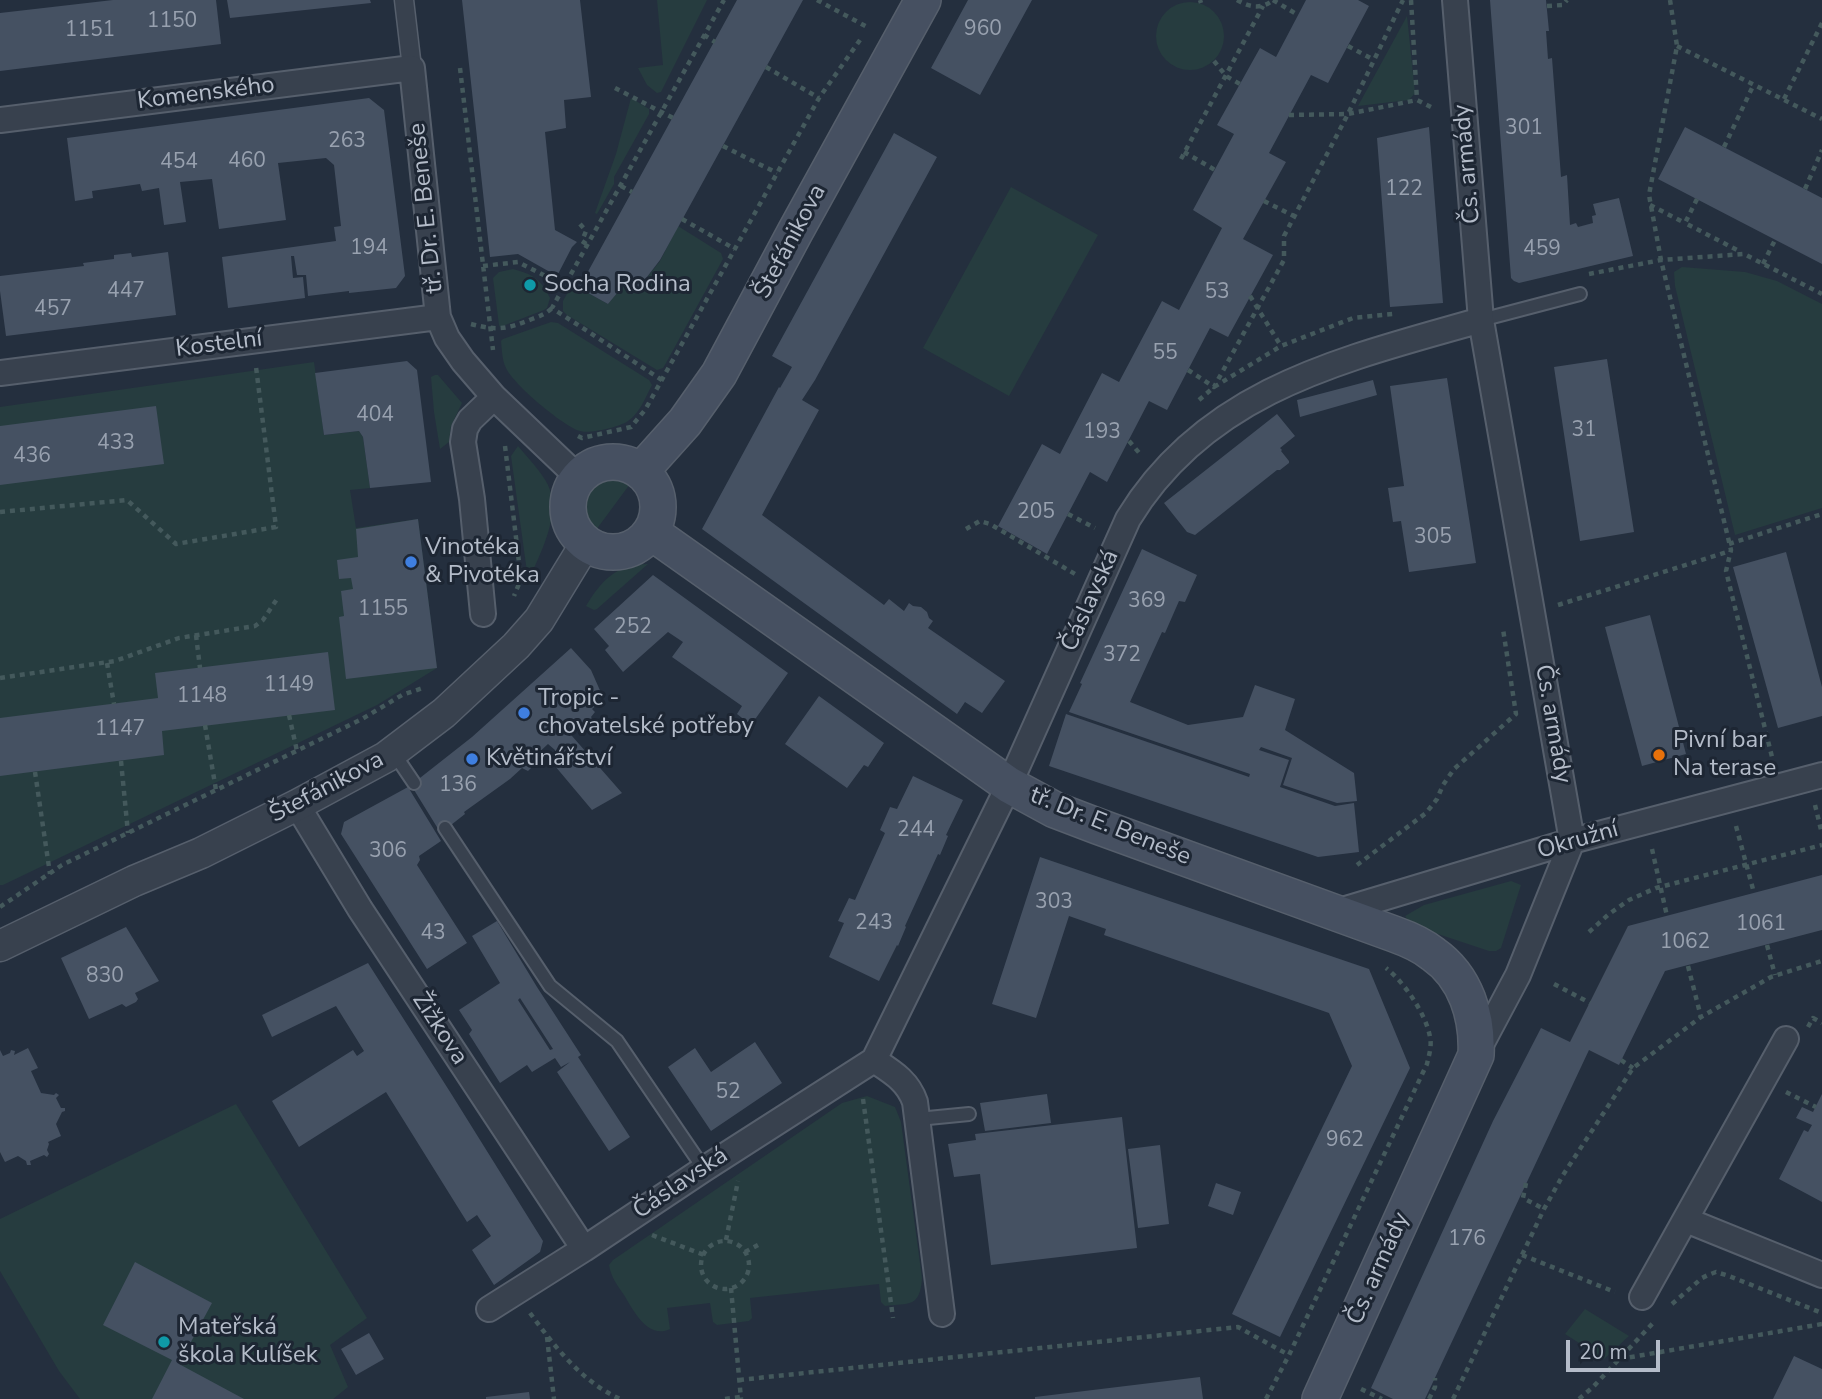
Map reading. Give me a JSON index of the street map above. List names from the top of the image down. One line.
{"streets":{"main road":["Čs. armády","tř. Dr. E. Beneše","Štefánikova"],"street":["Komenského","Kostelní","Čáslavská","Okružní","Žižkova"]},"crossings":[["Komenského","tř. Dr. E. Beneše"],["Čs. armády","tř. Dr. E. Beneše"],["Čs. armády","Čáslavská"],["Čs. armády","Okružní"],["tř. Dr. E. Beneše","Štefánikova"],["tř. Dr. E. Beneše","Kostelní"],["tř. Dr. E. Beneše","Čáslavská"],["tř. Dr. E. Beneše","Okružní"],["Štefánikova","Žižkova"],["Čáslavská","Žižkova"]],"places":["Socha Rodina","Vinotéka & Pivotéka","Tropic - chovatelské potřeby","Pivní bar Na terase","Květinářství","Mateřská škola Kulíšek"],"house_numbers":["1150","960","1151","301","263","460","454","122","194","459","447","53","457","55","404","31","193","433","436","205","305","369","1155","252","372","1149","1148","1147","136","244","306","303","243","1061","43","1062","830","52","962","176"],"scale_bar":"20 m"}
